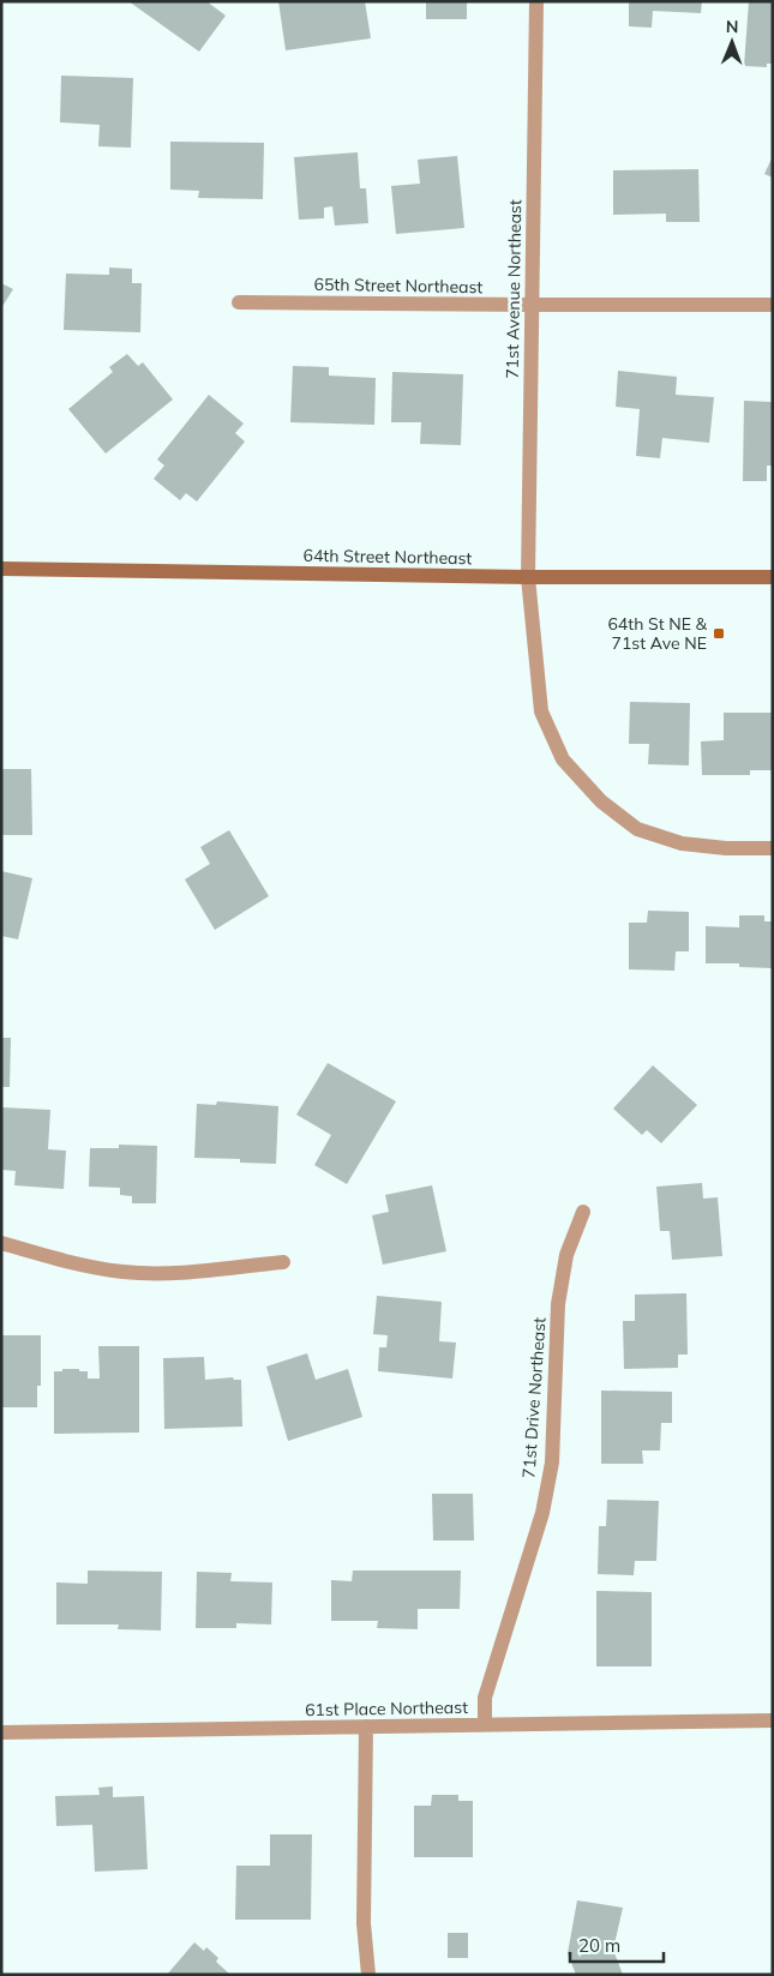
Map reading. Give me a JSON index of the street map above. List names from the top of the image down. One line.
{"streets":{"main road":["64th Street Northeast"],"street":["65th Street Northeast","71st Avenue Northeast","71st Drive Northeast","61st Place Northeast"]},"crossings":[["65th Street Northeast","71st Avenue Northeast"],["71st Avenue Northeast","64th Street Northeast"],["71st Drive Northeast","61st Place Northeast"]],"places":{"transit":["64th St NE & 71st Ave NE"]},"scale_bar":"20 m","north":"top"}
